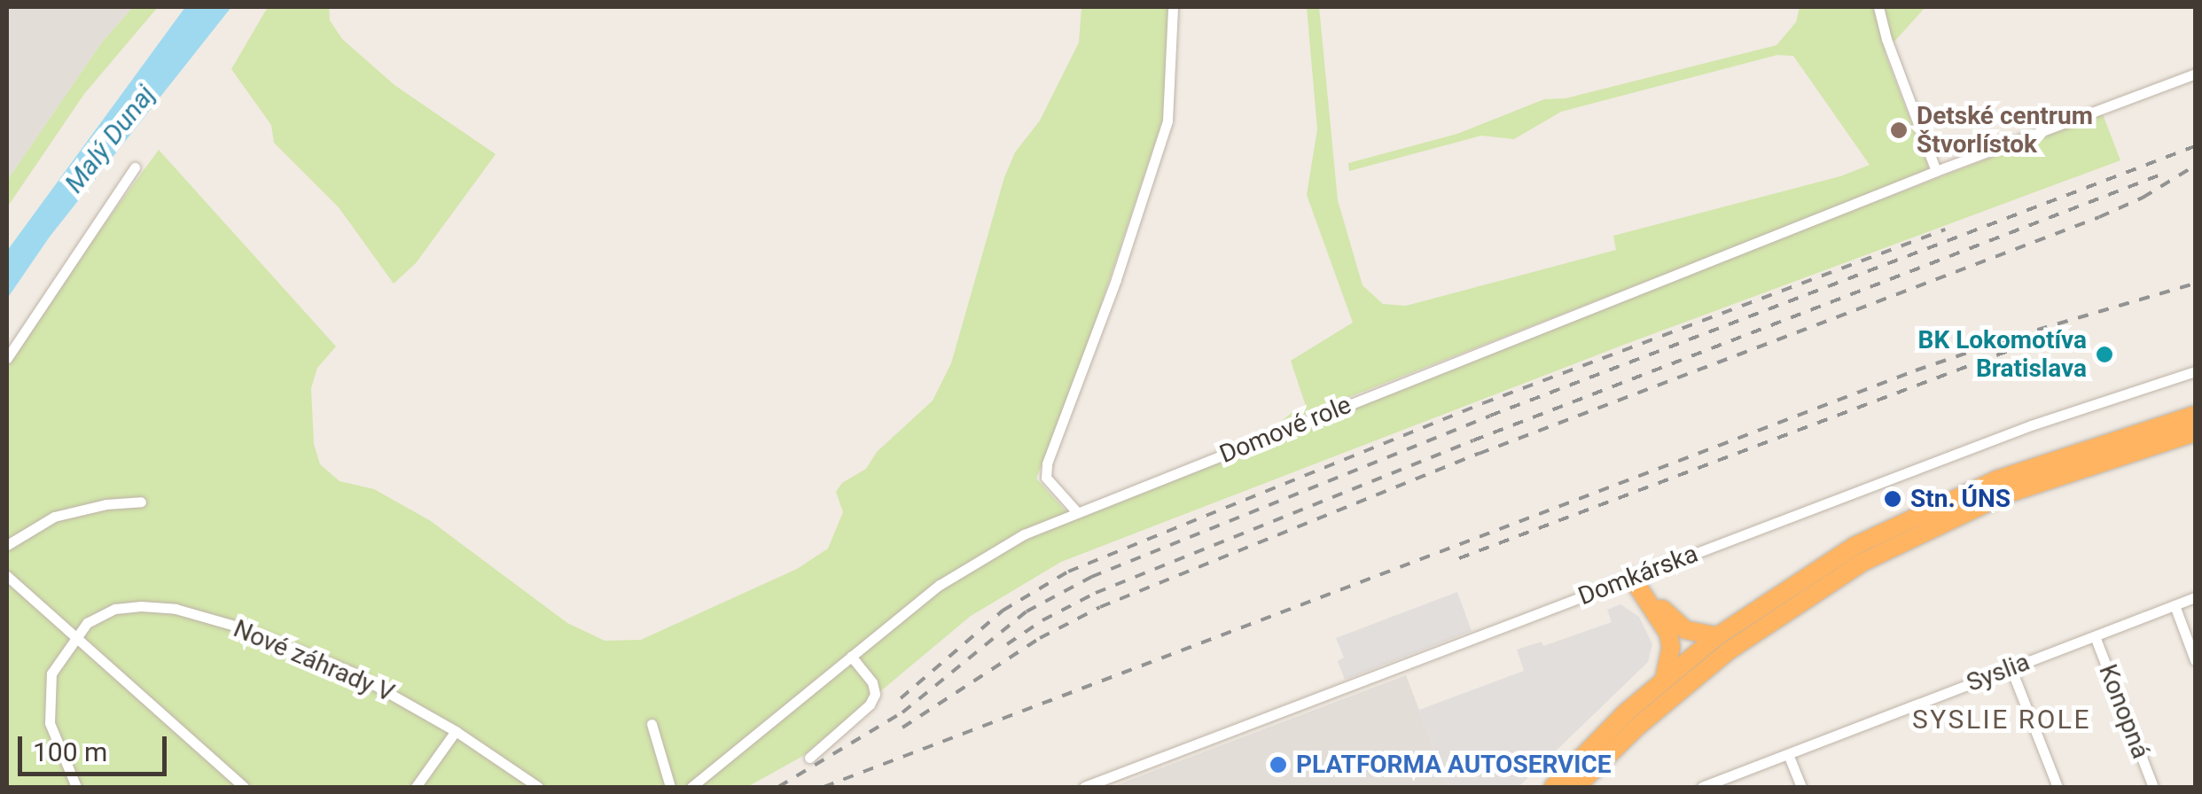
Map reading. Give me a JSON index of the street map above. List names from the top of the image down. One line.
{"streets":{"street":["Domové role","Domkárska","Nové záhrady V","Syslia","Konopná"]},"crossings":[["Syslia","Konopná"]],"districts":["SYSLIE ROLE"],"water":["Malý Dunaj"],"places":["Detské centrum Štvorlístok","BK Lokomotíva Bratislava","Stn. ÚNS","PLATFORMA AUTOSERVICE"],"scale_bar":"100 m"}
